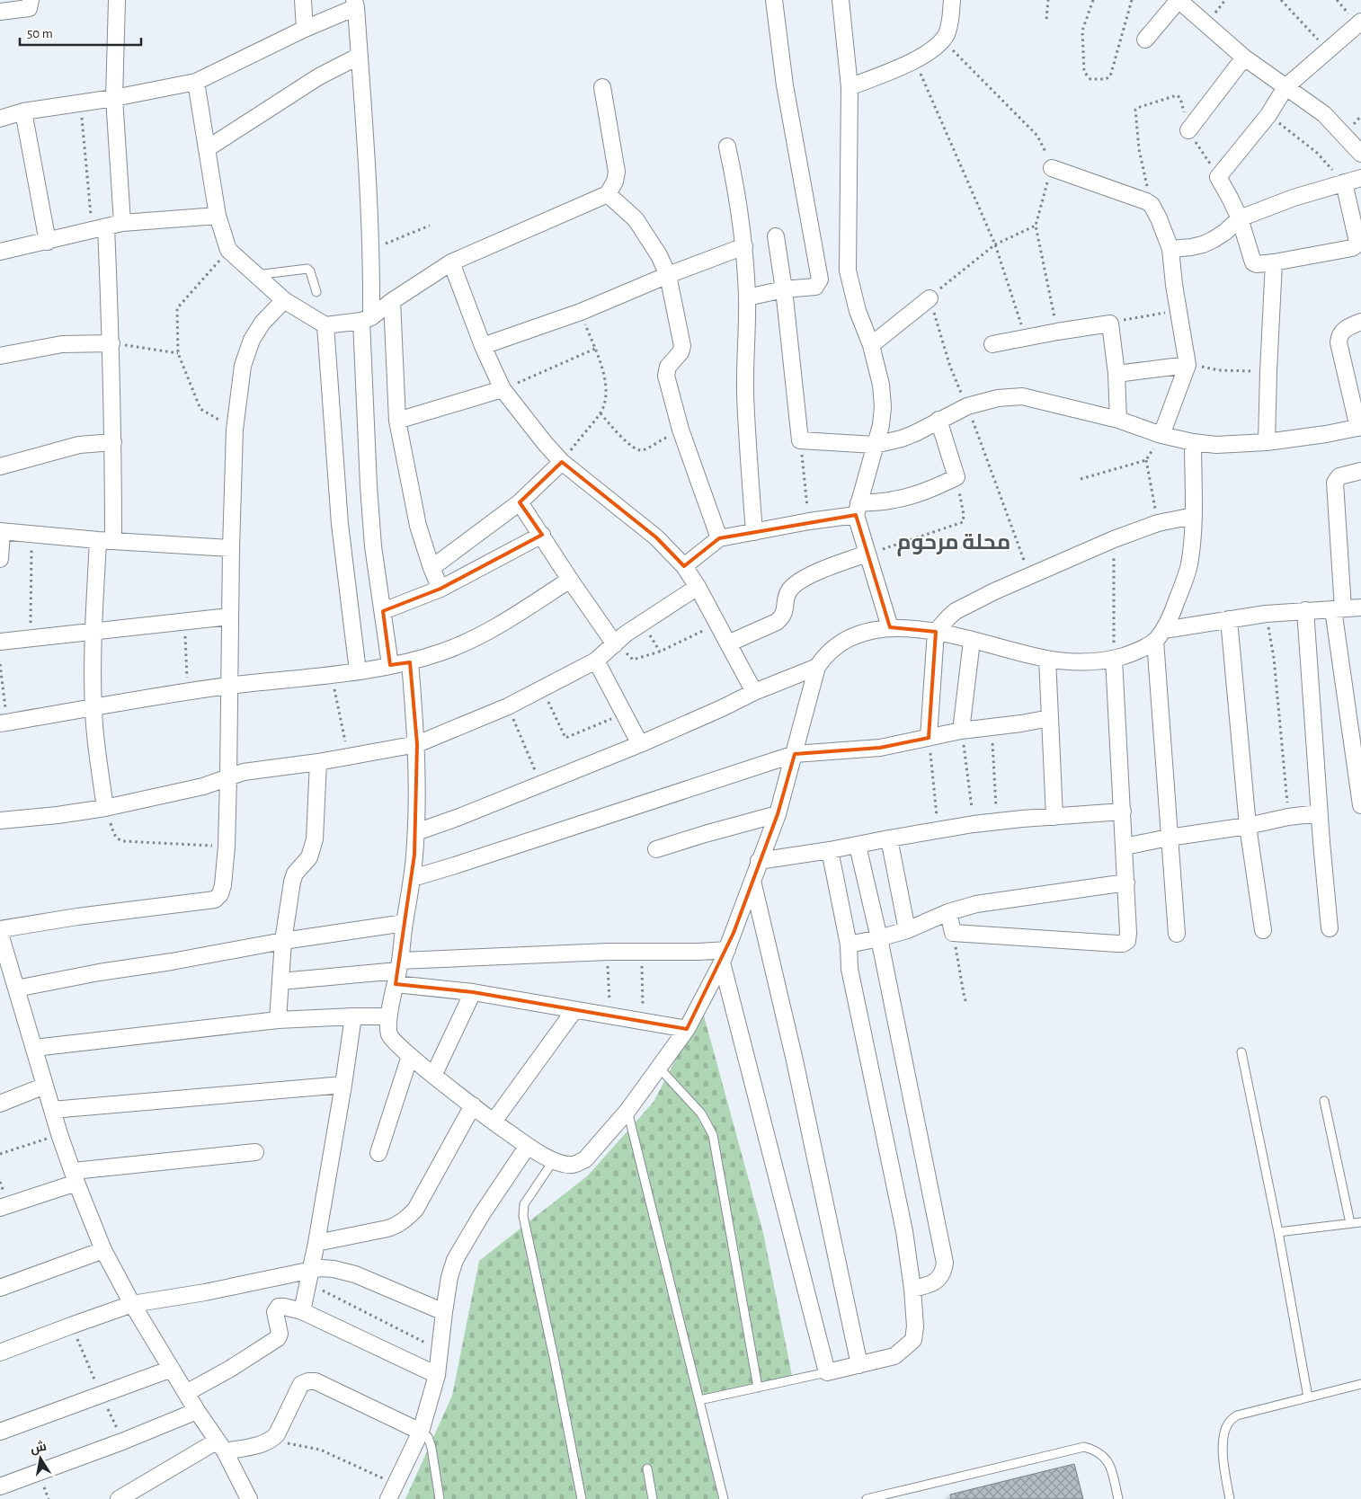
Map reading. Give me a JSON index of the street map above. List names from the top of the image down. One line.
{"districts":["محلة مرحوم"],"scale_bar":"50 m","north":"top"}
